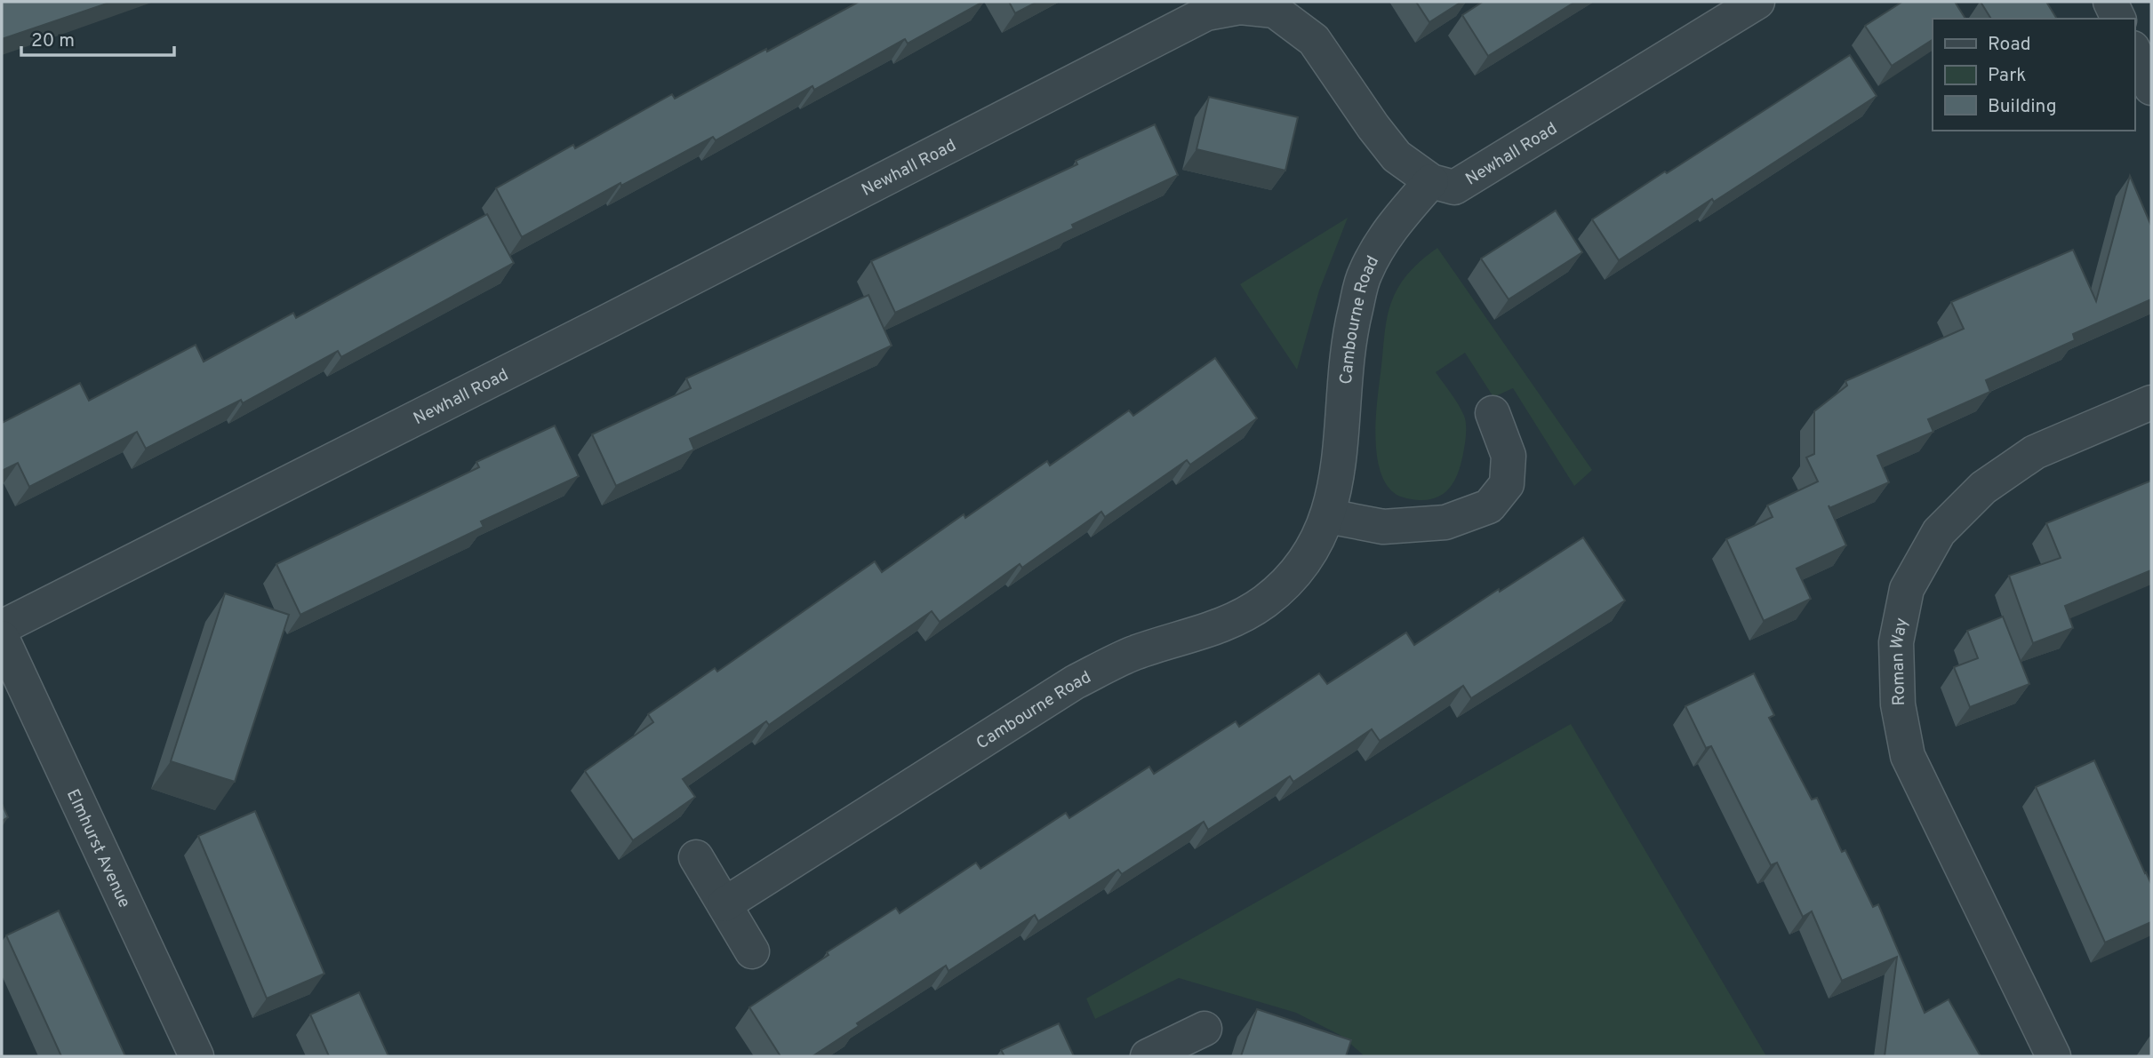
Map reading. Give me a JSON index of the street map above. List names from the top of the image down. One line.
{"streets":{"street":["Newhall Road","Cambourne Road","Roman Way","Elmhurst Avenue"]},"crossings":[["Newhall Road","Cambourne Road"]],"legend":["Road","Park","Building"],"scale_bar":"20 m"}
